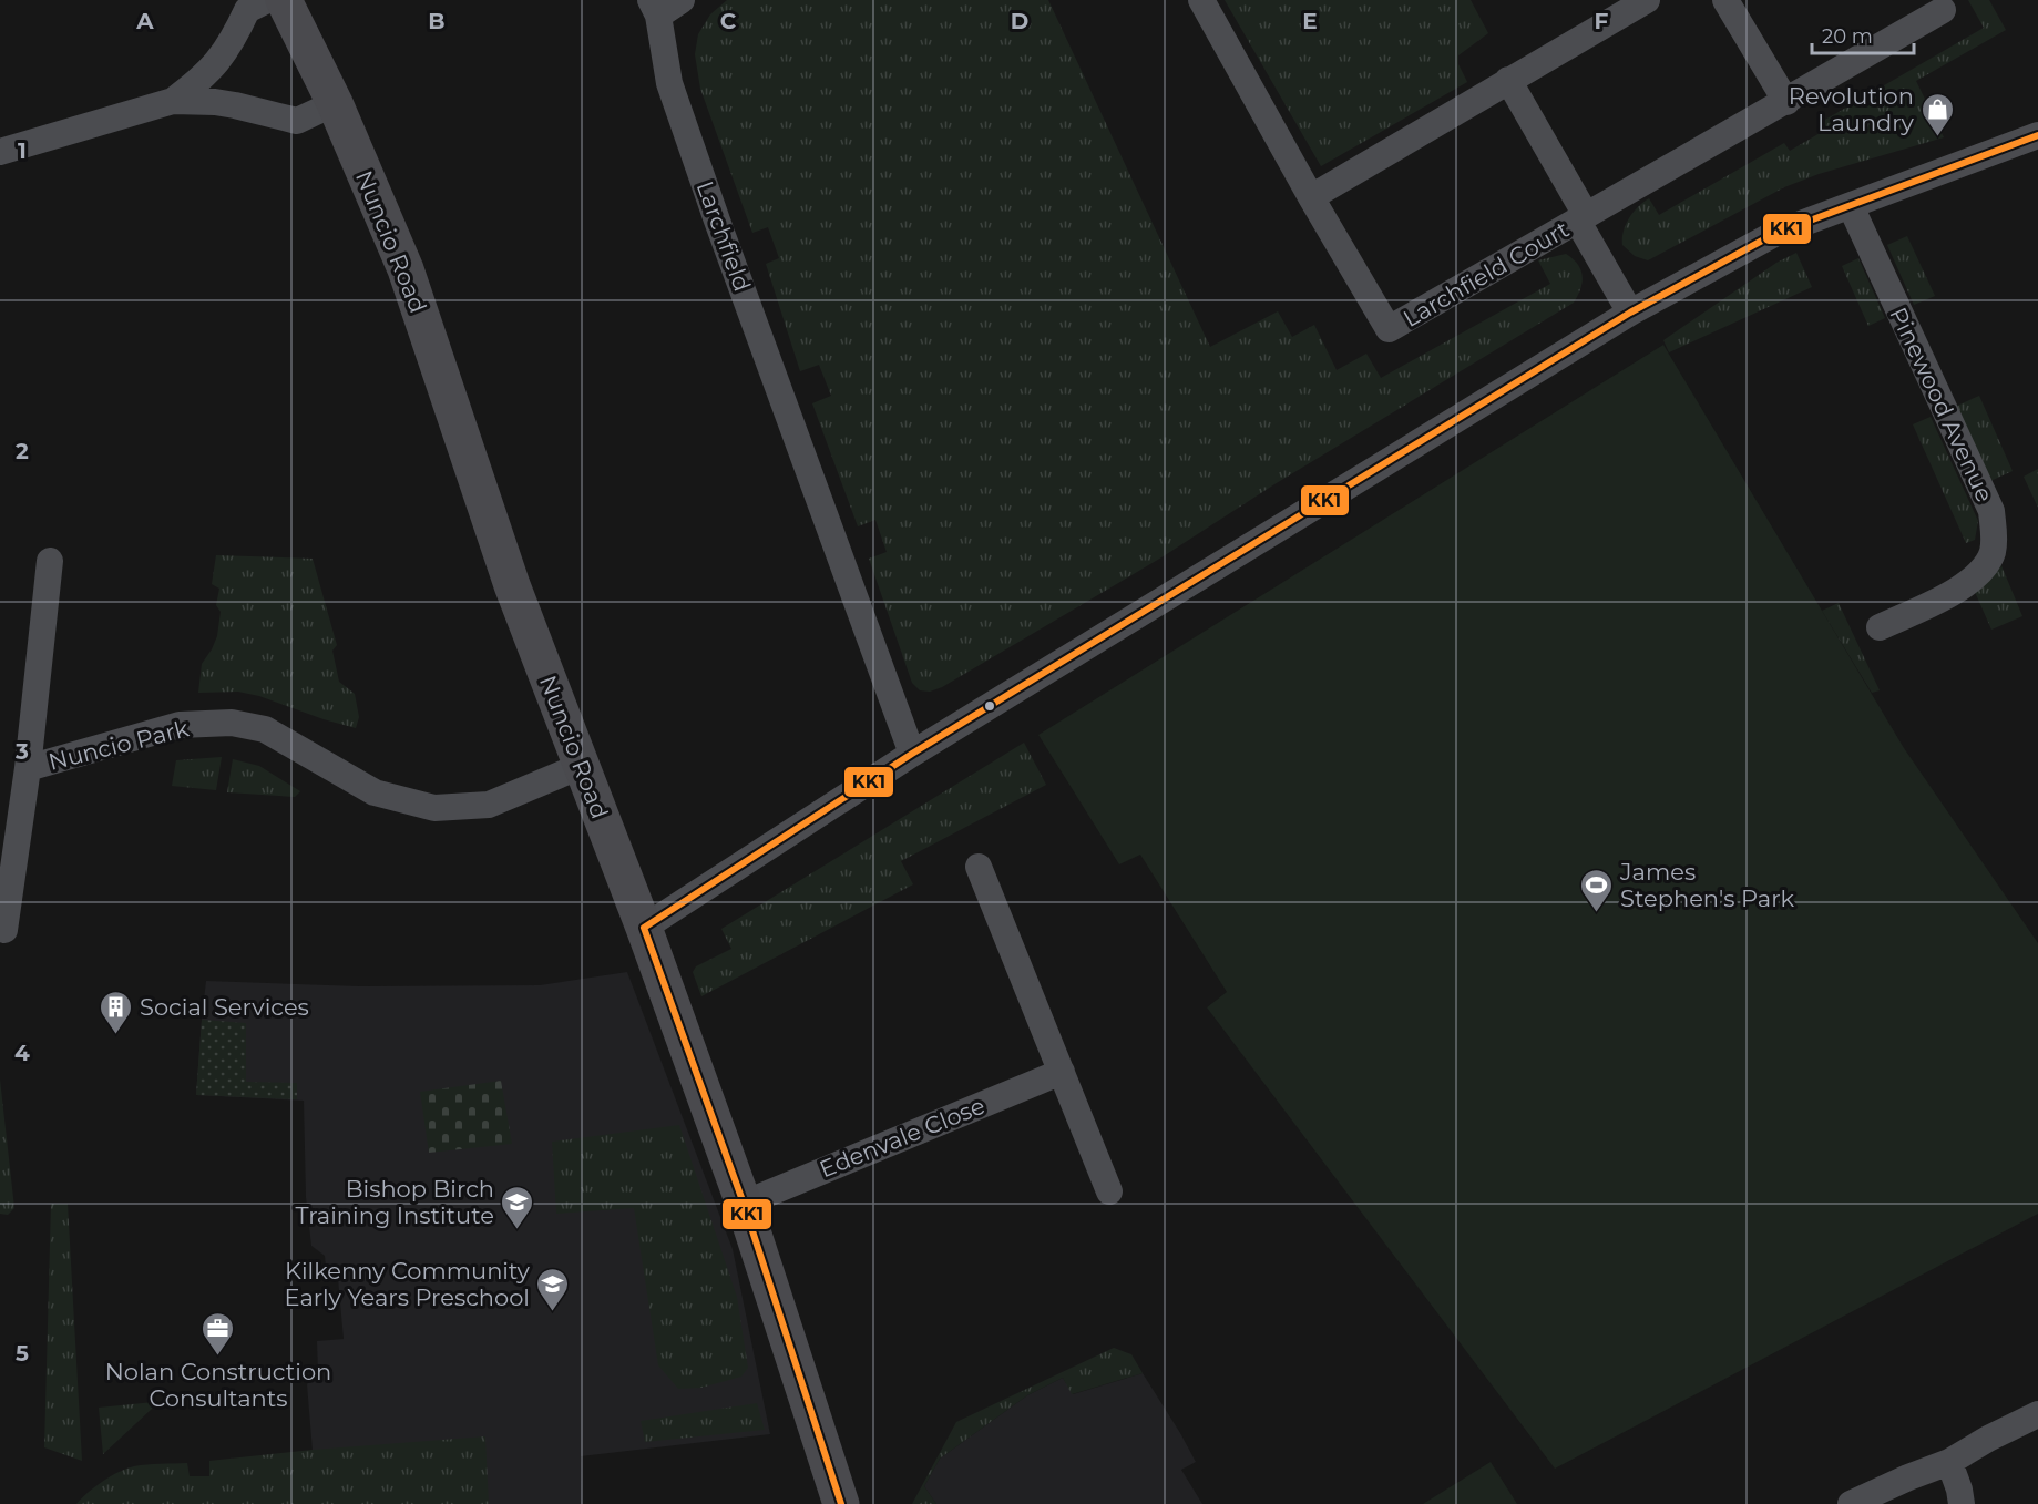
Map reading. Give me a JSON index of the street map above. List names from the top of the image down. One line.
{"streets":{"street":["Larchfield","Nuncio Road","Larchfield Court","Pinewood Avenue","Nuncio Park","Edenvale Close"]},"crossings":[["Nuncio Road","Nuncio Park"],["Nuncio Road","Edenvale Close"]],"places":{"shop":["Revolution Laundry"],"sports":["James Stephen's Park"],"building":["Social Services"],"school or university":["Bishop Birch Training Institute","Kilkenny Community Early Years Preschool"],"office":["Nolan Construction Consultants"]},"lines":["transit line KK1"],"scale_bar":"20 m","grid":{"columns":["A","B","C","D","E","F"],"rows":["1","2","3","4","5"]}}
